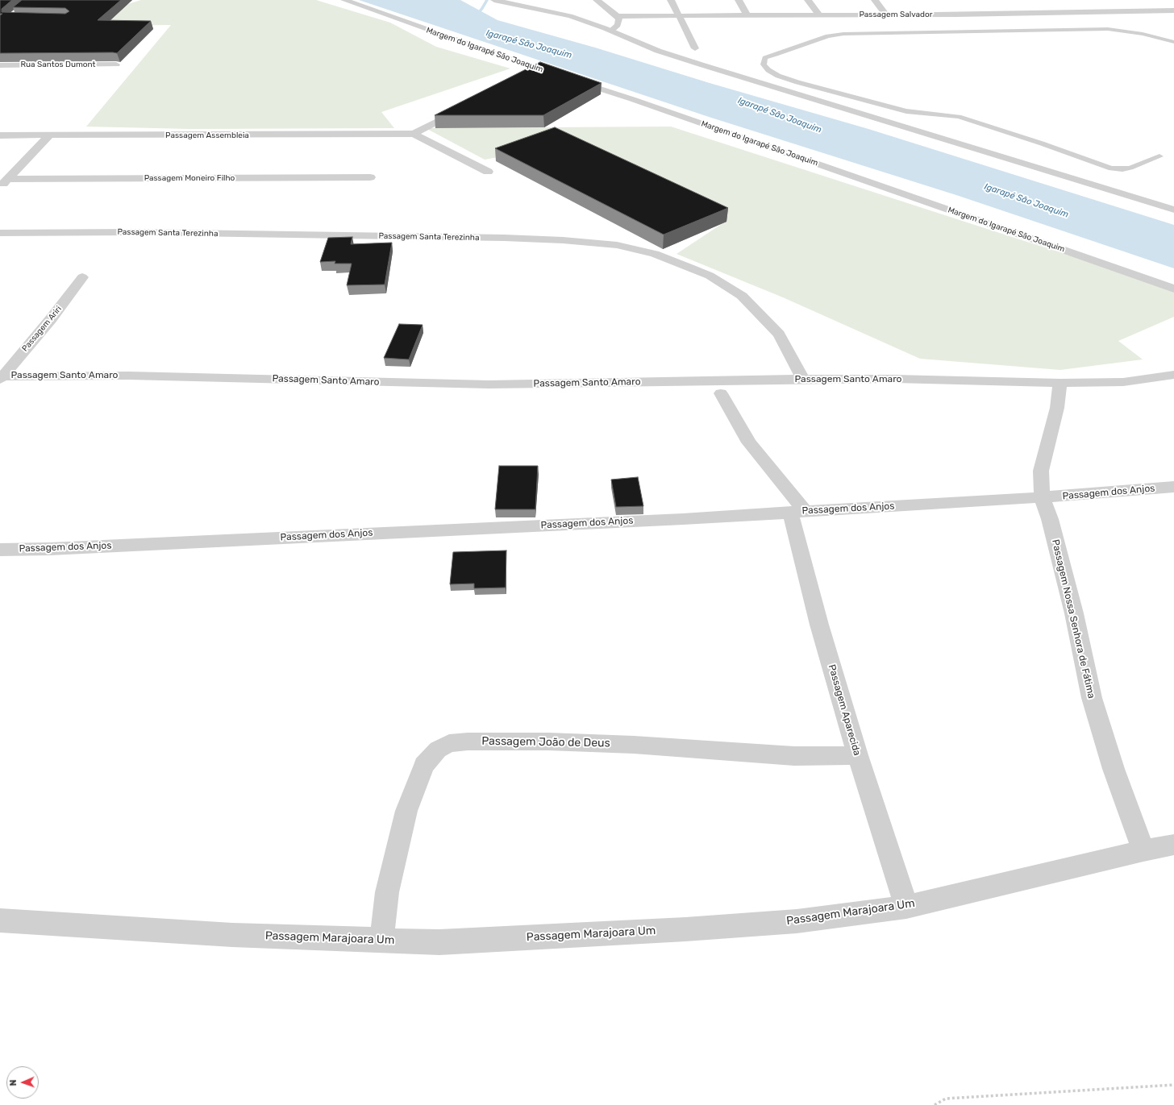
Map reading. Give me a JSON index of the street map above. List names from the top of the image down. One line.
{"streets":{"street":["Passagem Salvador","Margem do Igarapé São Joaquim","Rua Santos Dumont","Passagem Assembleia","Passagem Moneiro Filho","Passagem Santa Terezinha","Passagem Ariri","Passagem Santo Amaro","Passagem dos Anjos","Passagem Nossa Senhora de Fátima","Passagem Aparecida","Passagem João de Deus","Passagem Marajoara Um"]},"crossings":[["Passagem Santa Terezinha","Passagem Santo Amaro"],["Passagem Ariri","Passagem Santo Amaro"],["Passagem Santo Amaro","Passagem Nossa Senhora de Fátima"],["Passagem dos Anjos","Passagem Nossa Senhora de Fátima"],["Passagem dos Anjos","Passagem Aparecida"],["Passagem Nossa Senhora de Fátima","Passagem Marajoara Um"],["Passagem Aparecida","Passagem João de Deus"],["Passagem Aparecida","Passagem Marajoara Um"],["Passagem João de Deus","Passagem Marajoara Um"]],"water":["Igarapé São Joaquim"],"north":"left"}
